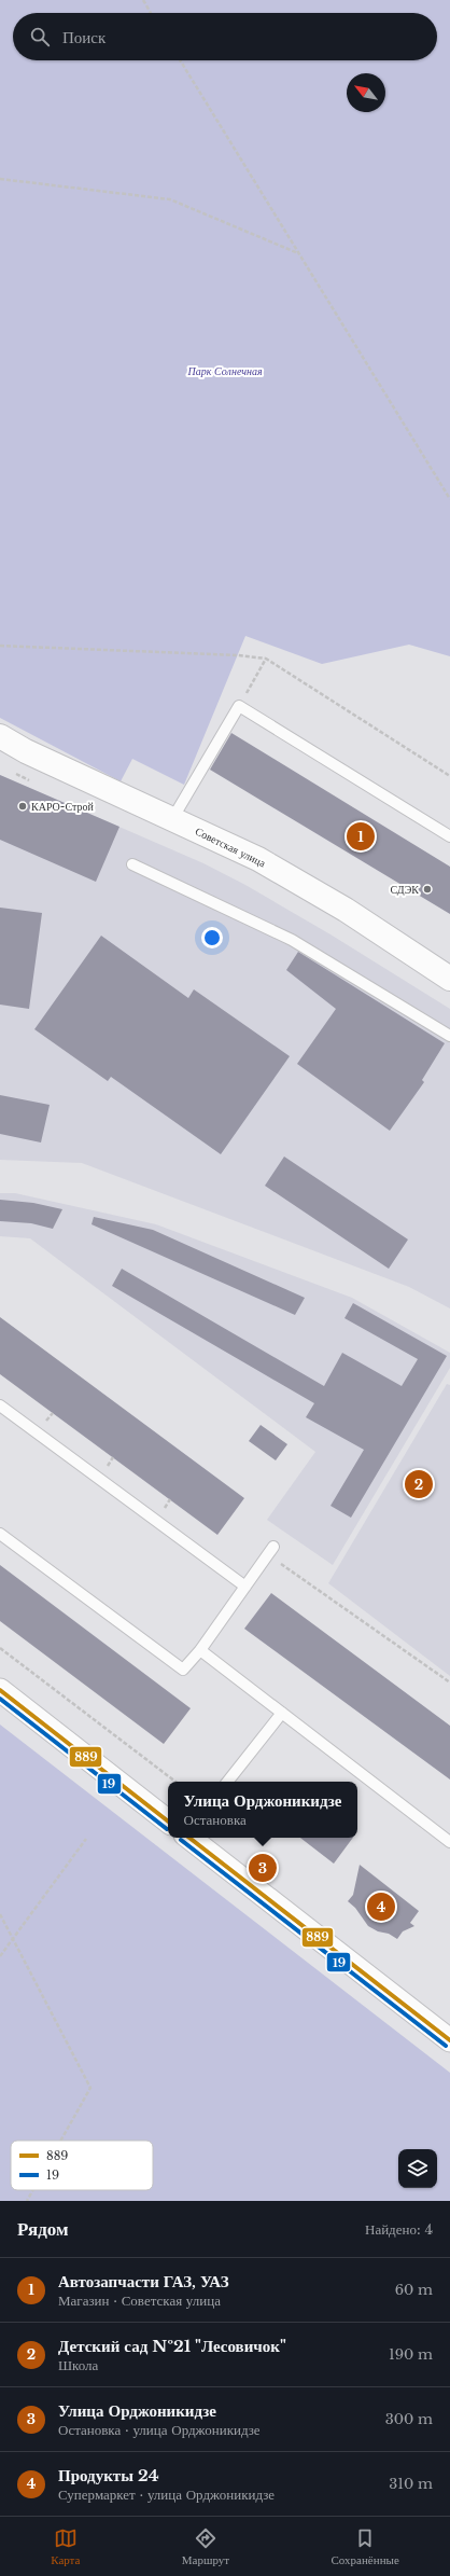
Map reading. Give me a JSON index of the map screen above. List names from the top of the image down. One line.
{"streets":{"main road":["Советская улица"]},"parks":["Парк Солнечная"],"places":["КАРО-Строй","СДЭК"],"lines":["transit line 889","transit line 19"],"legend":["889","19"],"north":"top left","page":{"search":"Поиск","pins":["1","2","3","4"],"popup":["Улица Орджоникидзе","Остановка"],"heading":["Рядом","Найдено: 4"],"list":[{"mark":"1","name":"Автозапчасти ГАЗ, УАЗ","note":"Магазин · Советская улица","value":"60 m"},{"mark":"2","name":"Детский сад №21 \"Лесовичок\"","note":"Школа","value":"190 m"},{"mark":"3","name":"Улица Орджоникидзе","note":"Остановка · улица Орджоникидзе","value":"300 m"},{"mark":"4","name":"Продукты 24","note":"Супермаркет · улица Орджоникидзе","value":"310 m"}],"nav":["Карта","Маршрут","Сохранённые"]}}
